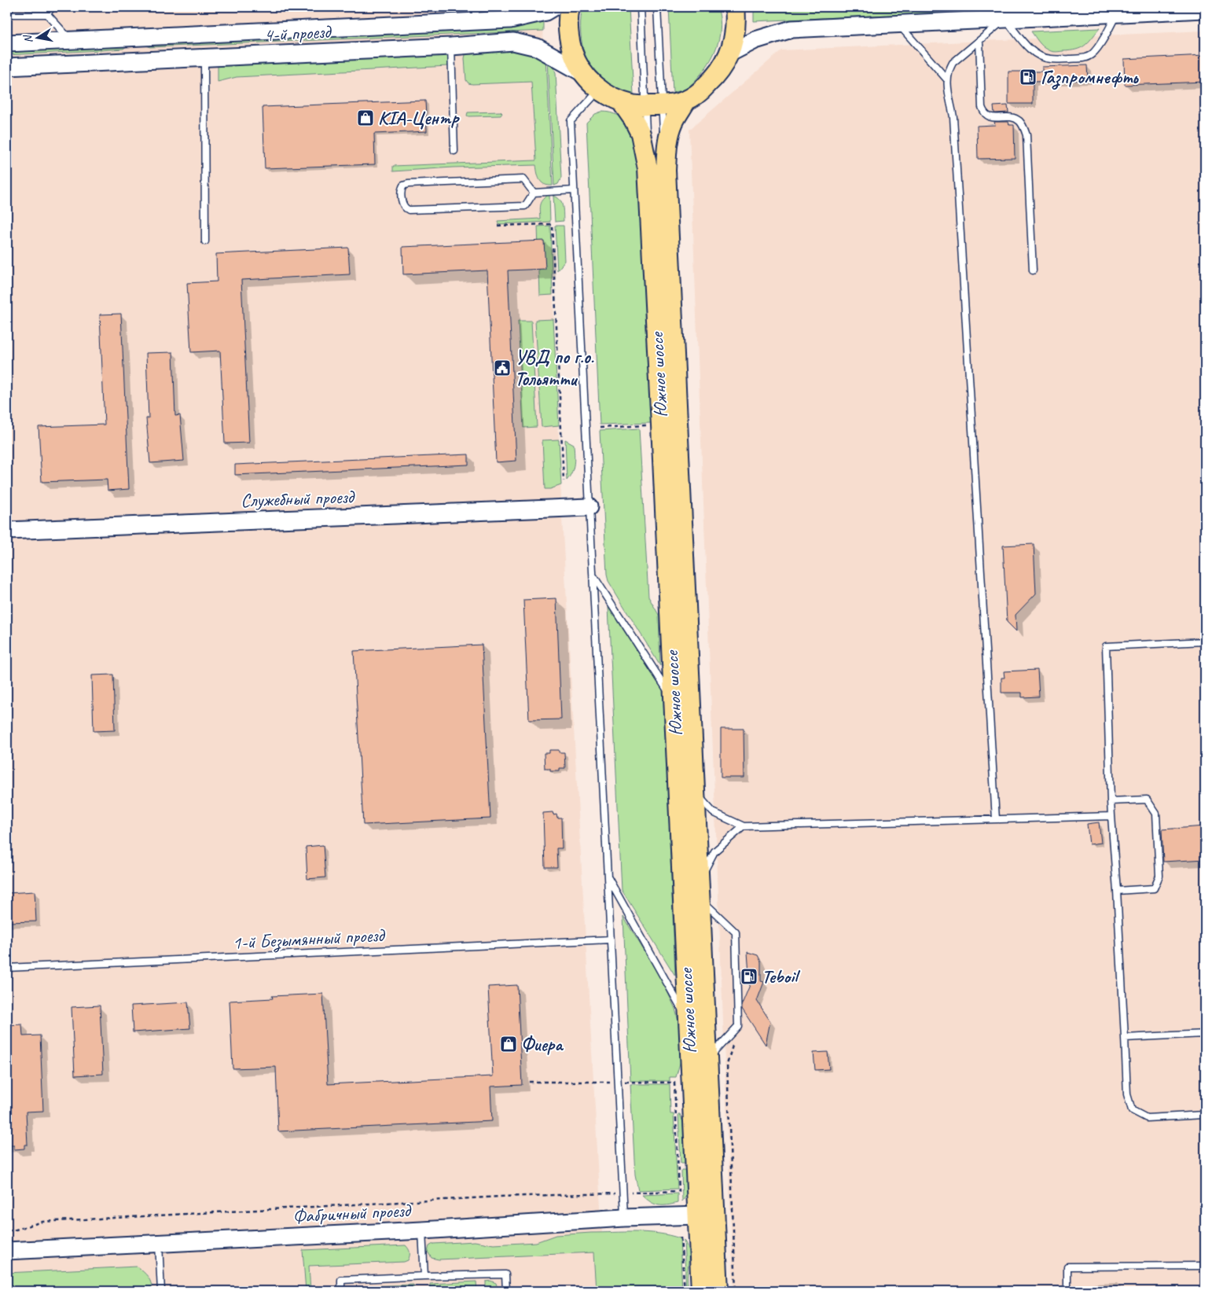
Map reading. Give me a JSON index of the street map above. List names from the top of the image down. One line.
{"streets":{"main road":["4-й проезд","Южное шоссе","Служебный проезд","Фабричный проезд"],"lane":["1-й Безымянный проезд"]},"crossings":[["Южное шоссе","Фабричный проезд"]],"places":{"fuel station":["Газпромнефть","Teboil"],"shop":["KIA-Центр","Фиера"],"public building":["УВД по г.о. Тольятти"]},"north":"left"}
